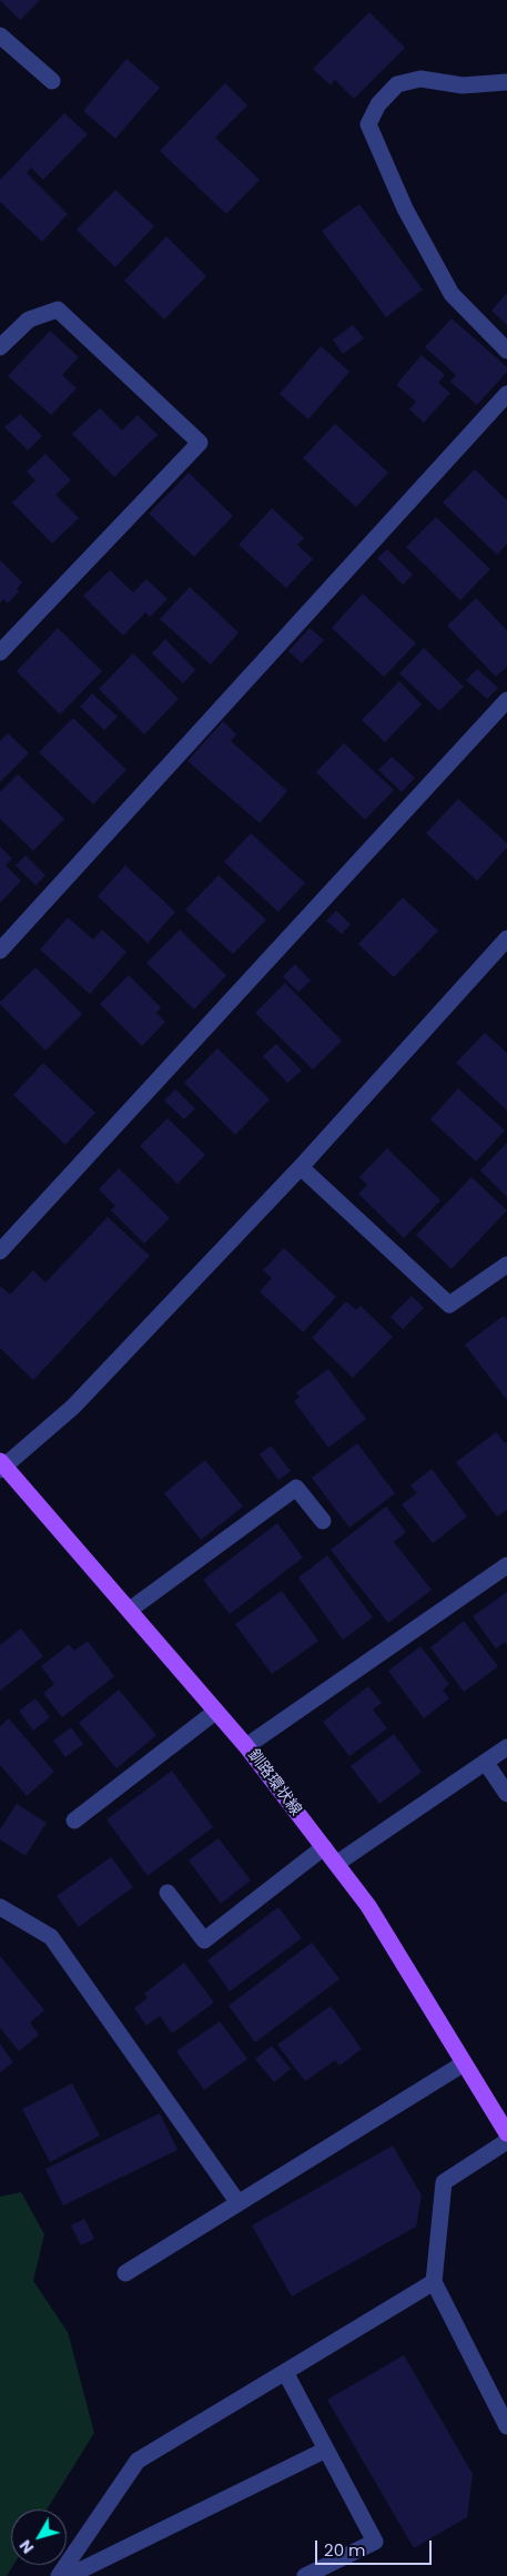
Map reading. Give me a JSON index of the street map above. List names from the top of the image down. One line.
{"streets":{"main road":["釧路環状線"]},"scale_bar":"20 m","north":"bottom left"}
